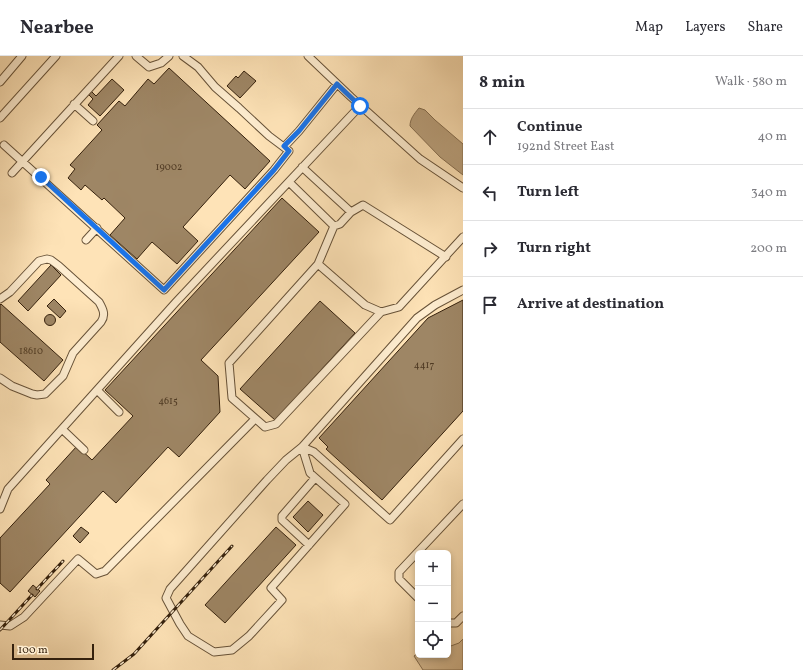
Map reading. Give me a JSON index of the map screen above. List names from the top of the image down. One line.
{"house_numbers":["19002","18610","4417","4615"],"scale_bar":"100 m","page":{"header":"Nearbee","nav":["Map","Layers","Share"],"heading":["8 min","Walk · 580 m"],"list":[["Continue","192nd Street East","40 m"],["Turn left","340 m"],["Turn right","200 m"],"Arrive at destination"],"map_buttons":["+","−"],"scale":"100 m"}}
